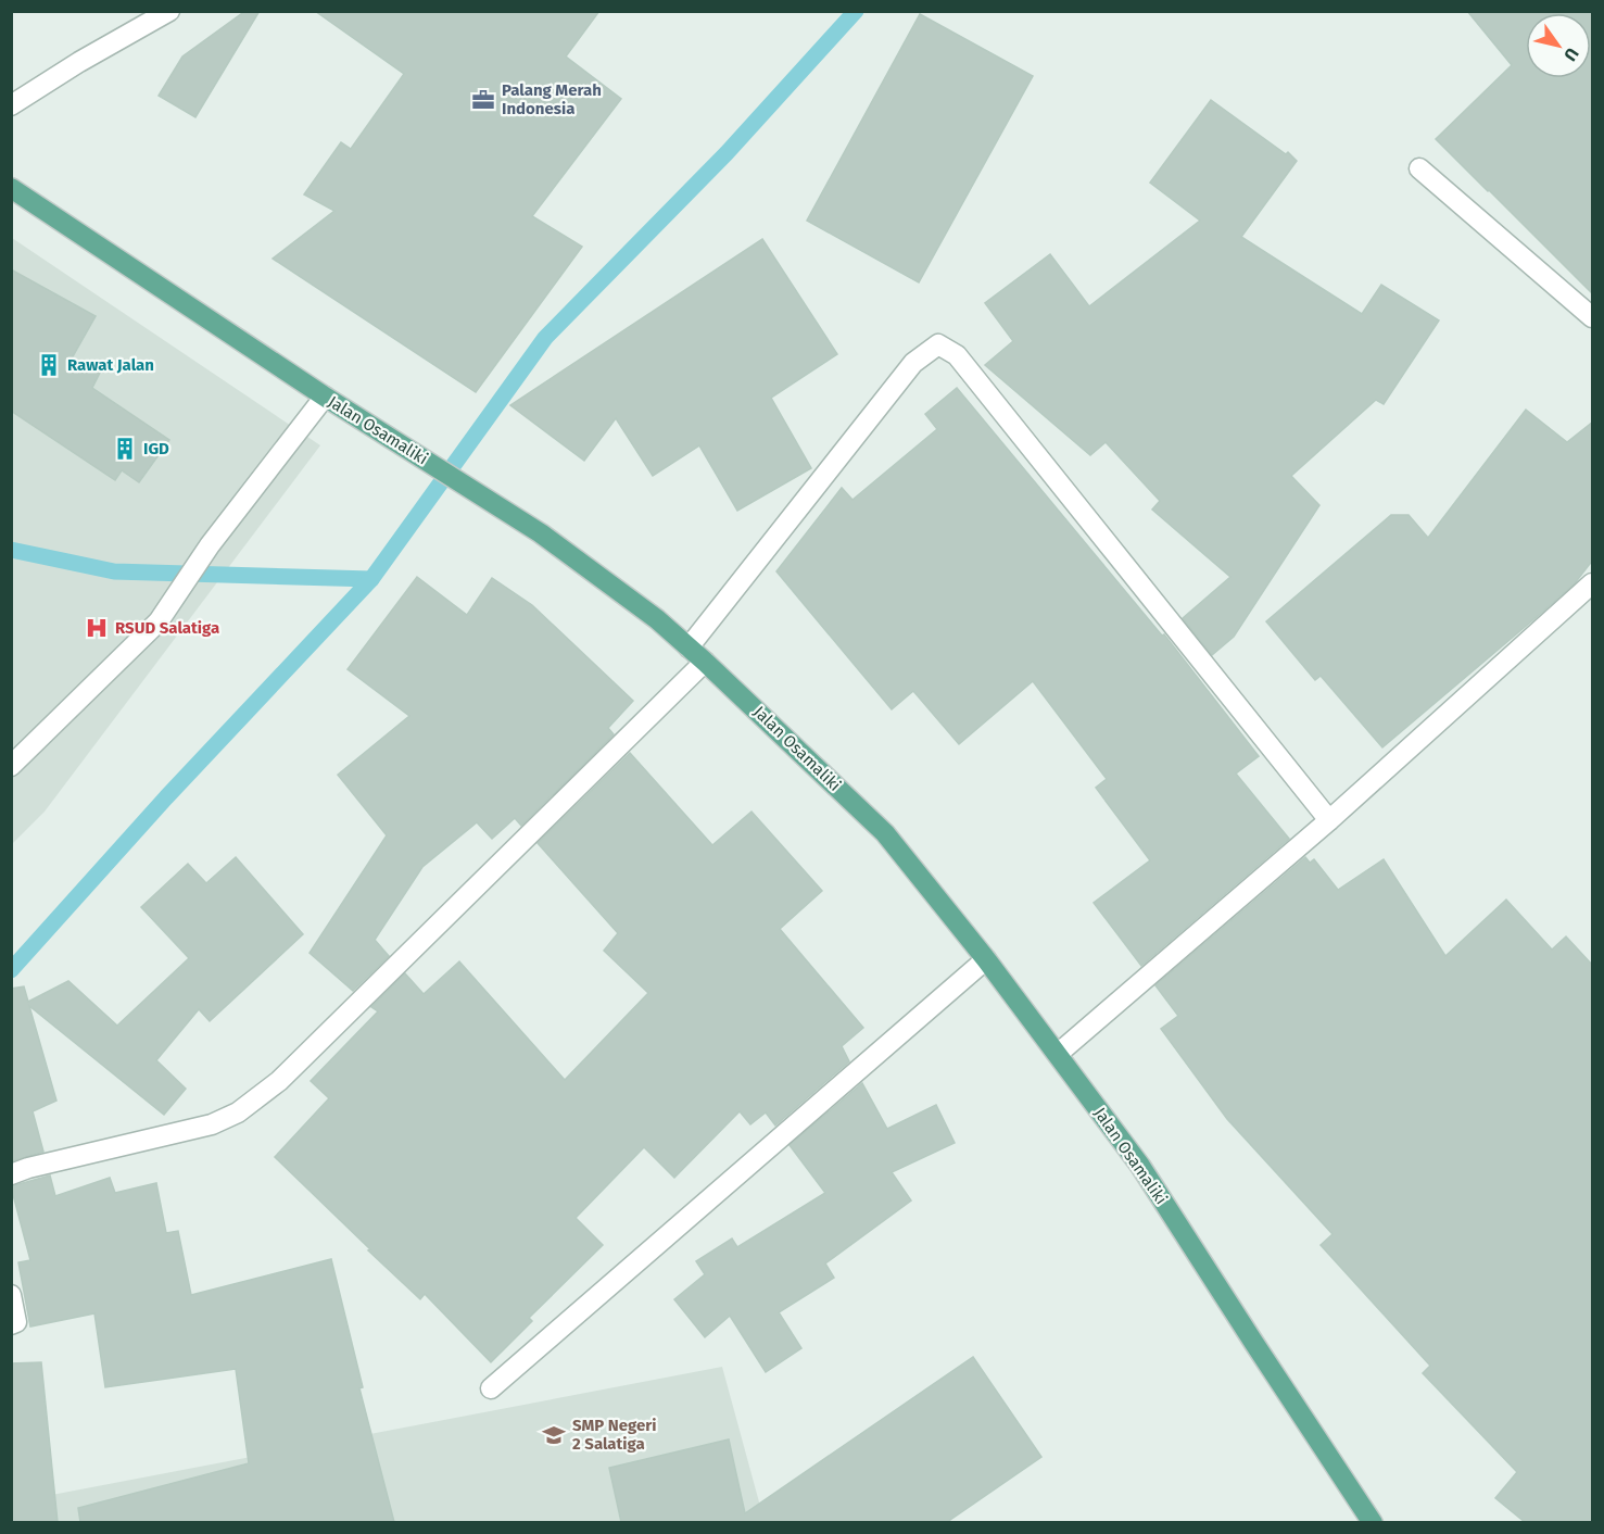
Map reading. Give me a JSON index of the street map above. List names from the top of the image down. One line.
{"streets":{"main road":["Jalan Osamaliki"]},"places":{"office":["Palang Merah Indonesia"],"building":["Rawat Jalan","IGD"],"hospital":["RSUD Salatiga"],"school or university":["SMP Negeri 2 Salatiga"]},"north":"bottom right"}
